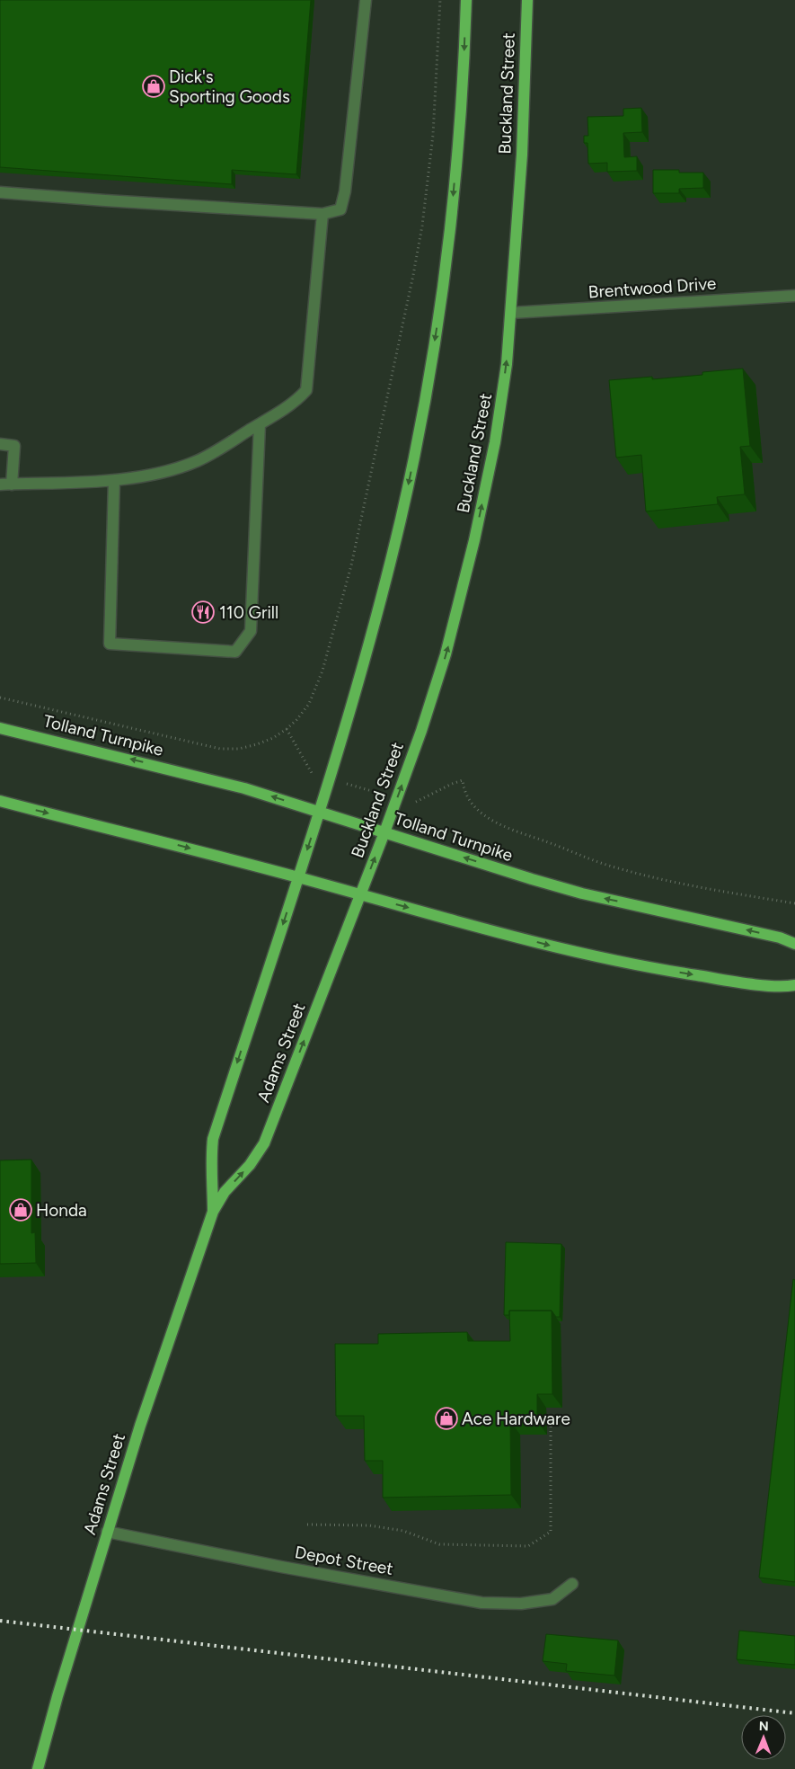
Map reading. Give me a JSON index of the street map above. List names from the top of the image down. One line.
{"streets":{"main road":["Buckland Street","Tolland Turnpike","Adams Street"],"street":["Brentwood Drive","Depot Street"]},"crossings":[["Buckland Street","Brentwood Drive"],["Buckland Street","Tolland Turnpike"],["Buckland Street","Adams Street"],["Adams Street","Depot Street"]],"places":{"shop":["Dick's Sporting Goods","Honda","Ace Hardware"],"restaurant":["110 Grill"]},"north":"top"}
